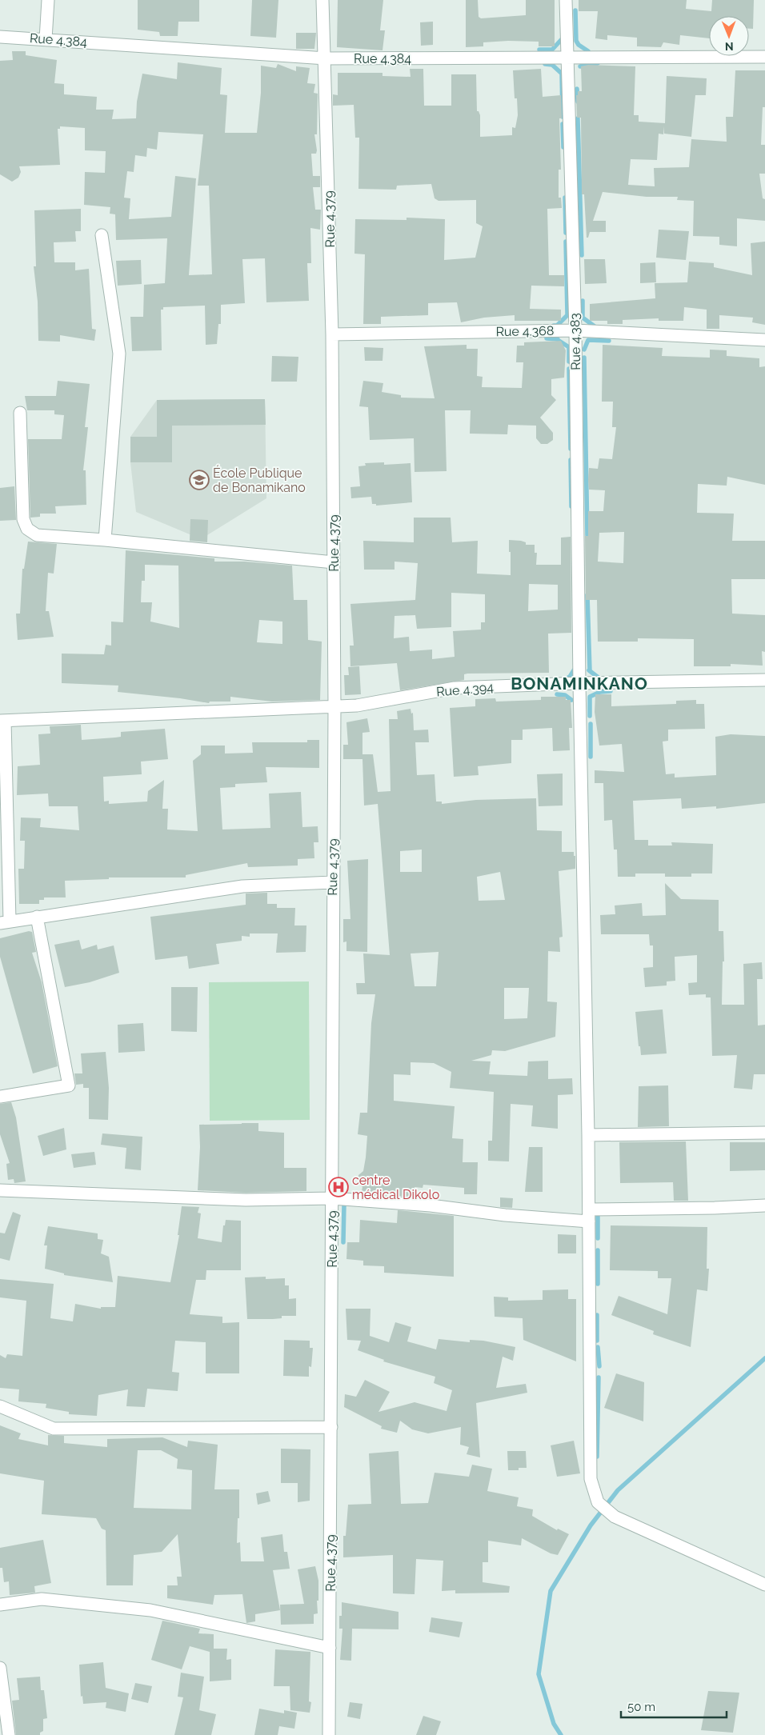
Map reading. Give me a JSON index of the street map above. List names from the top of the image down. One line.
{"streets":{"street":["Rue 4.384","Rue 4.379","Rue 4.368","Rue 4.383","Rue 4.394"]},"crossings":[["Rue 4.384","Rue 4.379"],["Rue 4.384","Rue 4.383"],["Rue 4.379","Rue 4.368"],["Rue 4.379","Rue 4.394"],["Rue 4.368","Rue 4.383"],["Rue 4.383","Rue 4.394"]],"districts":["BONAMINKANO"],"places":{"school or university":["École Publique de Bonamikano"],"hospital":["centre médical Dikolo"]},"scale_bar":"50 m","north":"bottom"}
